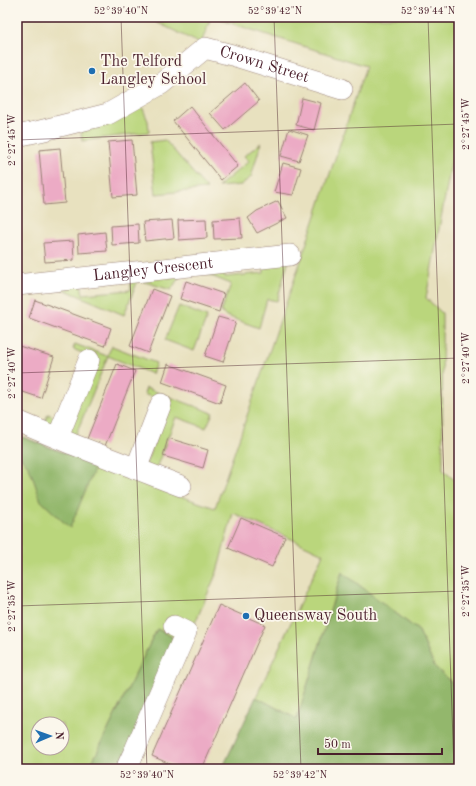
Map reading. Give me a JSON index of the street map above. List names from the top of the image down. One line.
{"streets":{"street":["Crown Street","Langley Crescent"]},"places":["The Telford Langley School","Queensway South"],"scale_bar":"50 m","north":"right","coordinates":["52°39'40\"N","52°39'42\"N","52°39'44\"N","2°27'45\"W","2°27'40\"W","2°27'35\"W"]}
